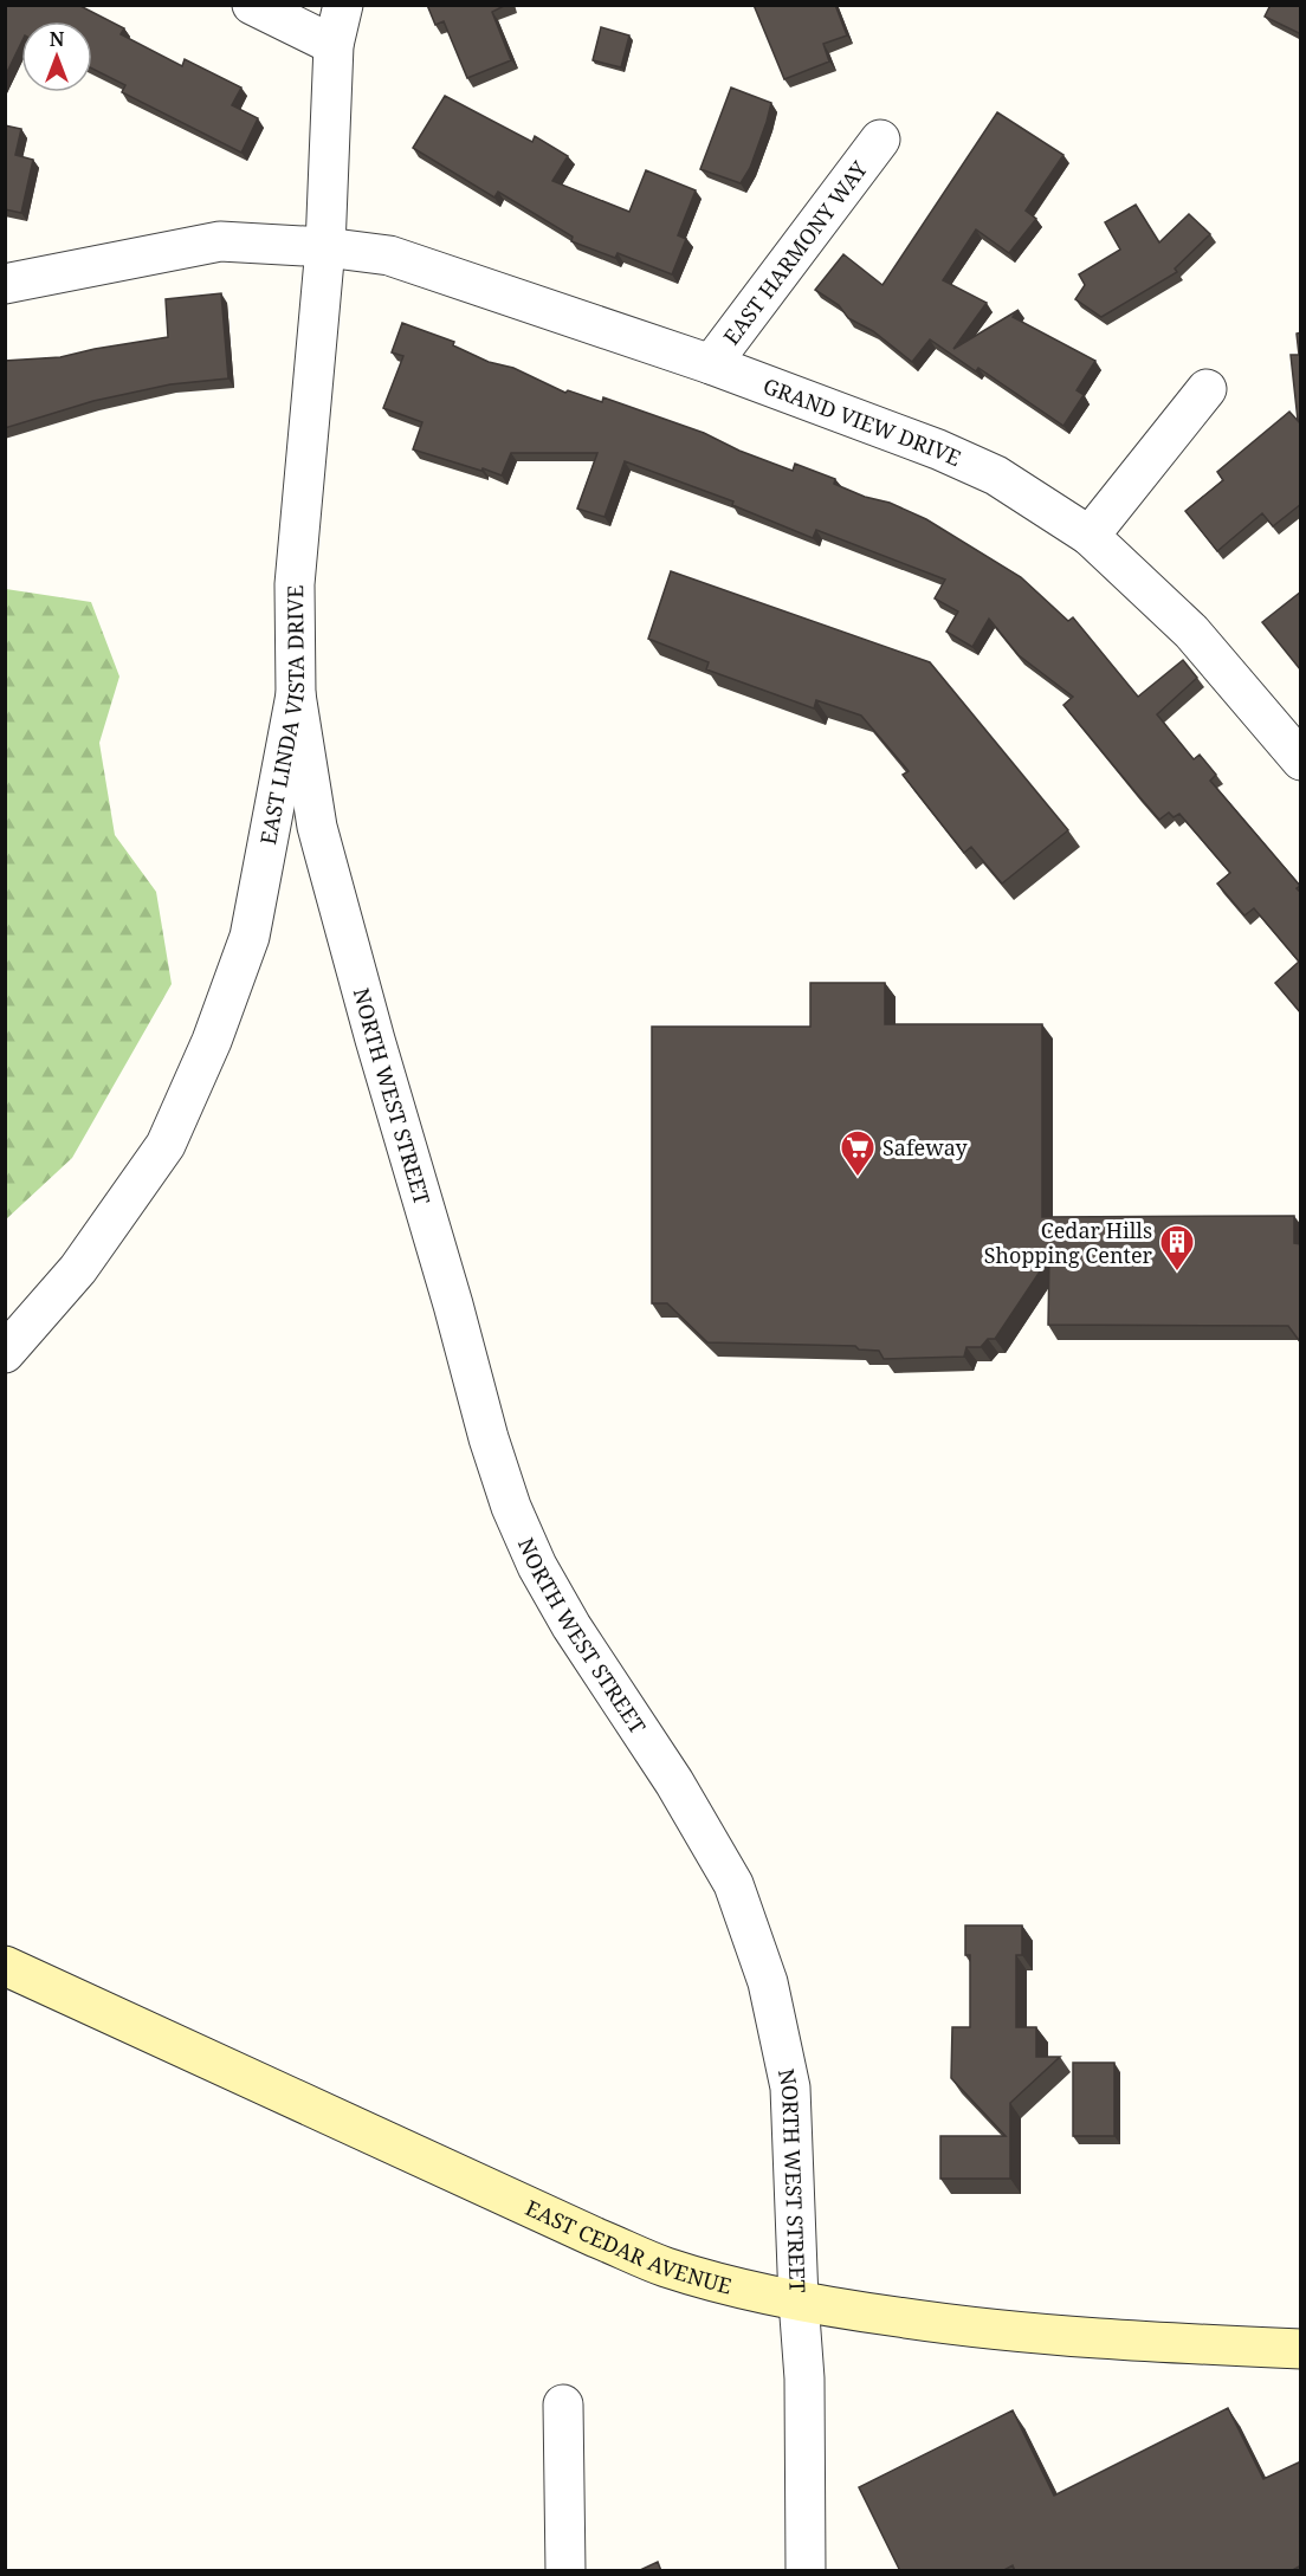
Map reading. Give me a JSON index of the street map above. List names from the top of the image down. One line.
{"streets":{"main road":["EAST CEDAR AVENUE"],"street":["EAST HARMONY WAY","GRAND VIEW DRIVE","EAST LINDA VISTA DRIVE","NORTH WEST STREET"]},"crossings":[["EAST HARMONY WAY","GRAND VIEW DRIVE"],["GRAND VIEW DRIVE","EAST LINDA VISTA DRIVE"],["EAST LINDA VISTA DRIVE","NORTH WEST STREET"],["NORTH WEST STREET","EAST CEDAR AVENUE"]],"places":{"supermarket":["Safeway"],"building":["Cedar Hills Shopping Center"]},"north":"top"}
